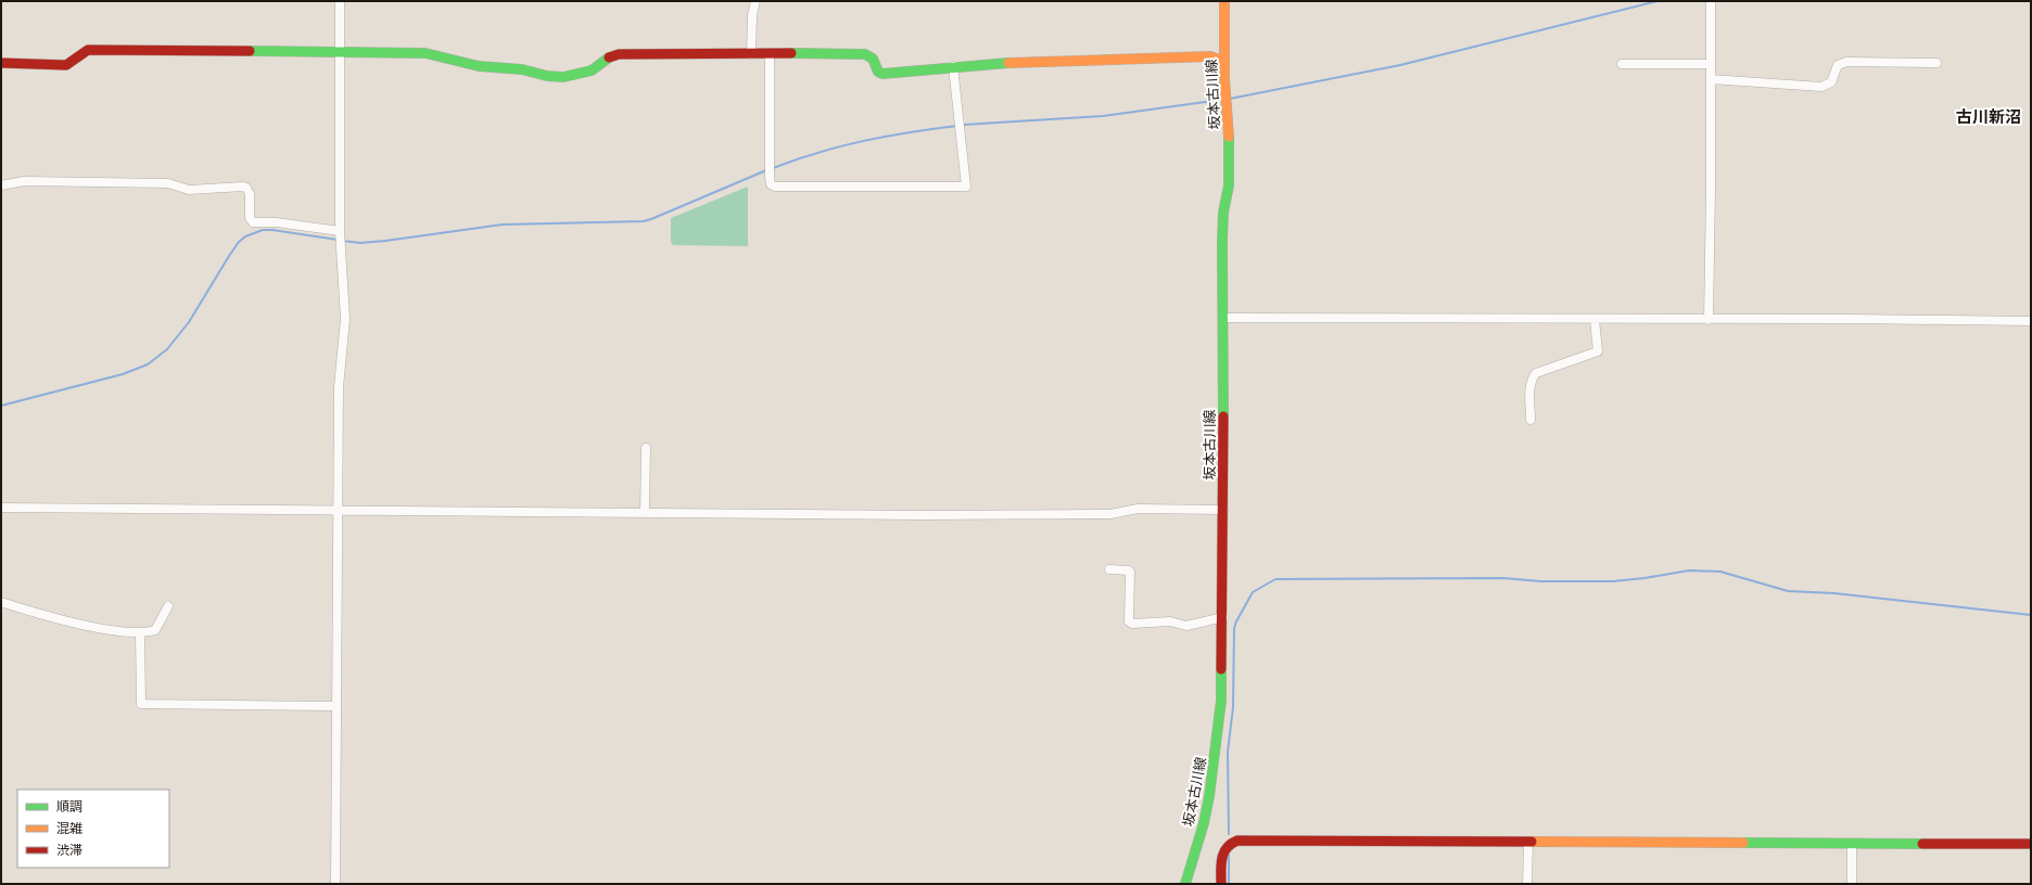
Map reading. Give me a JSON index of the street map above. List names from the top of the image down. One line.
{"streets":{"street":["坂本古川線"]},"districts":["古川新沼"],"legend":["順調","混雑","渋滞"]}
